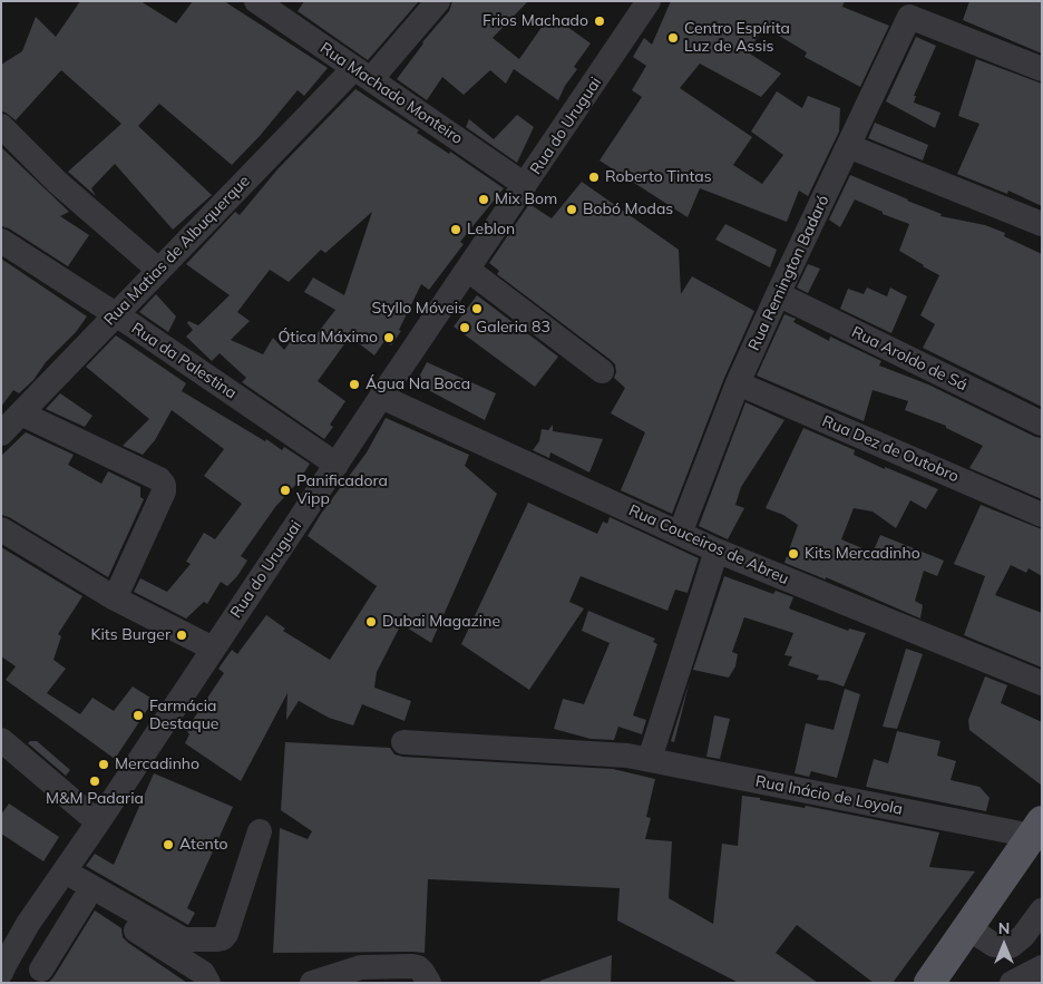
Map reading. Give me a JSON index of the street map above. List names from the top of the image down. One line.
{"streets":{"street":["Rua Machado Monteiro","Rua do Uruguai","Rua Matias de Albuquerque","Rua Remington Badaró","Rua Aroldo de Sá","Rua da Palestina","Rua Dez de Outobro","Rua Couceiros de Abreu","Rua Inácio de Loyola"]},"crossings":[["Rua Machado Monteiro","Rua do Uruguai"],["Rua Machado Monteiro","Rua Matias de Albuquerque"],["Rua do Uruguai","Rua da Palestina"],["Rua do Uruguai","Rua Couceiros de Abreu"],["Rua Matias de Albuquerque","Rua da Palestina"],["Rua Remington Badaró","Rua Aroldo de Sá"],["Rua Remington Badaró","Rua Dez de Outobro"],["Rua Remington Badaró","Rua Couceiros de Abreu"]],"places":["Frios Machado","Centro Espírita Luz de Assis","Roberto Tintas","Mix Bom","Bobó Modas","Leblon","Styllo Móveis","Galeria 83","Ótica Máximo","Água Na Boca","Panificadora Vipp","Kits Mercadinho","Dubai Magazine","Kits Burger","Farmácia Destaque","Mercadinho","M&M Padaria","Atento"],"north":"top"}
